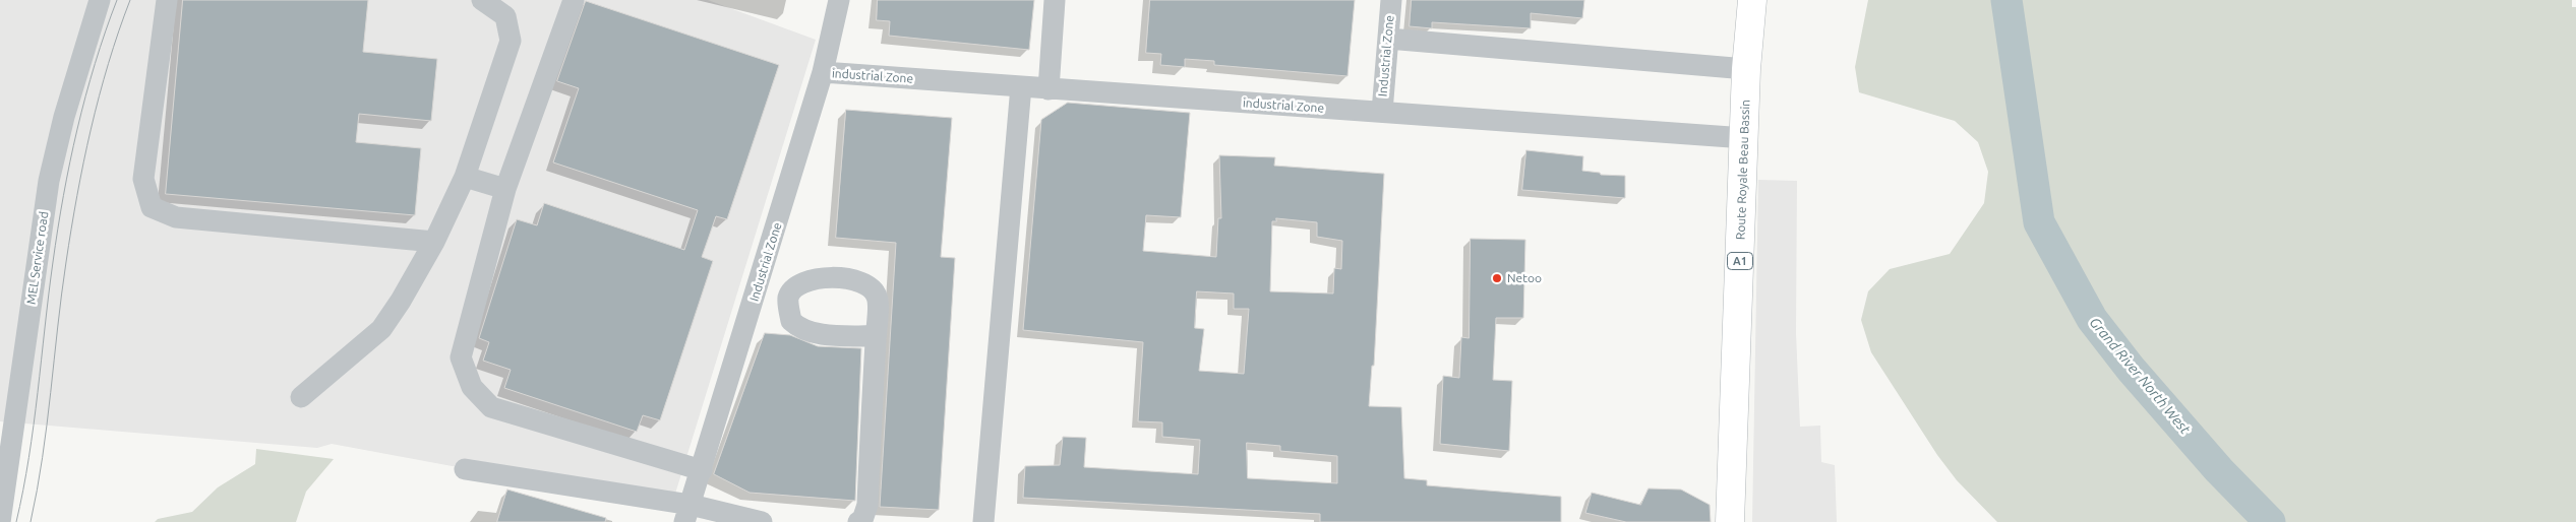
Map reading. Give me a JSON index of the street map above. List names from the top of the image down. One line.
{"streets":{"main road":["Route Royale Beau Bassin","A1"],"street":["Industrial Zone","industrial Zone","MEL Service road"]},"crossings":[["Industrial Zone","industrial Zone"],["industrial Zone","Route Royale Beau Bassin"]],"water":["Grand River North West"],"places":["Netoo"]}
